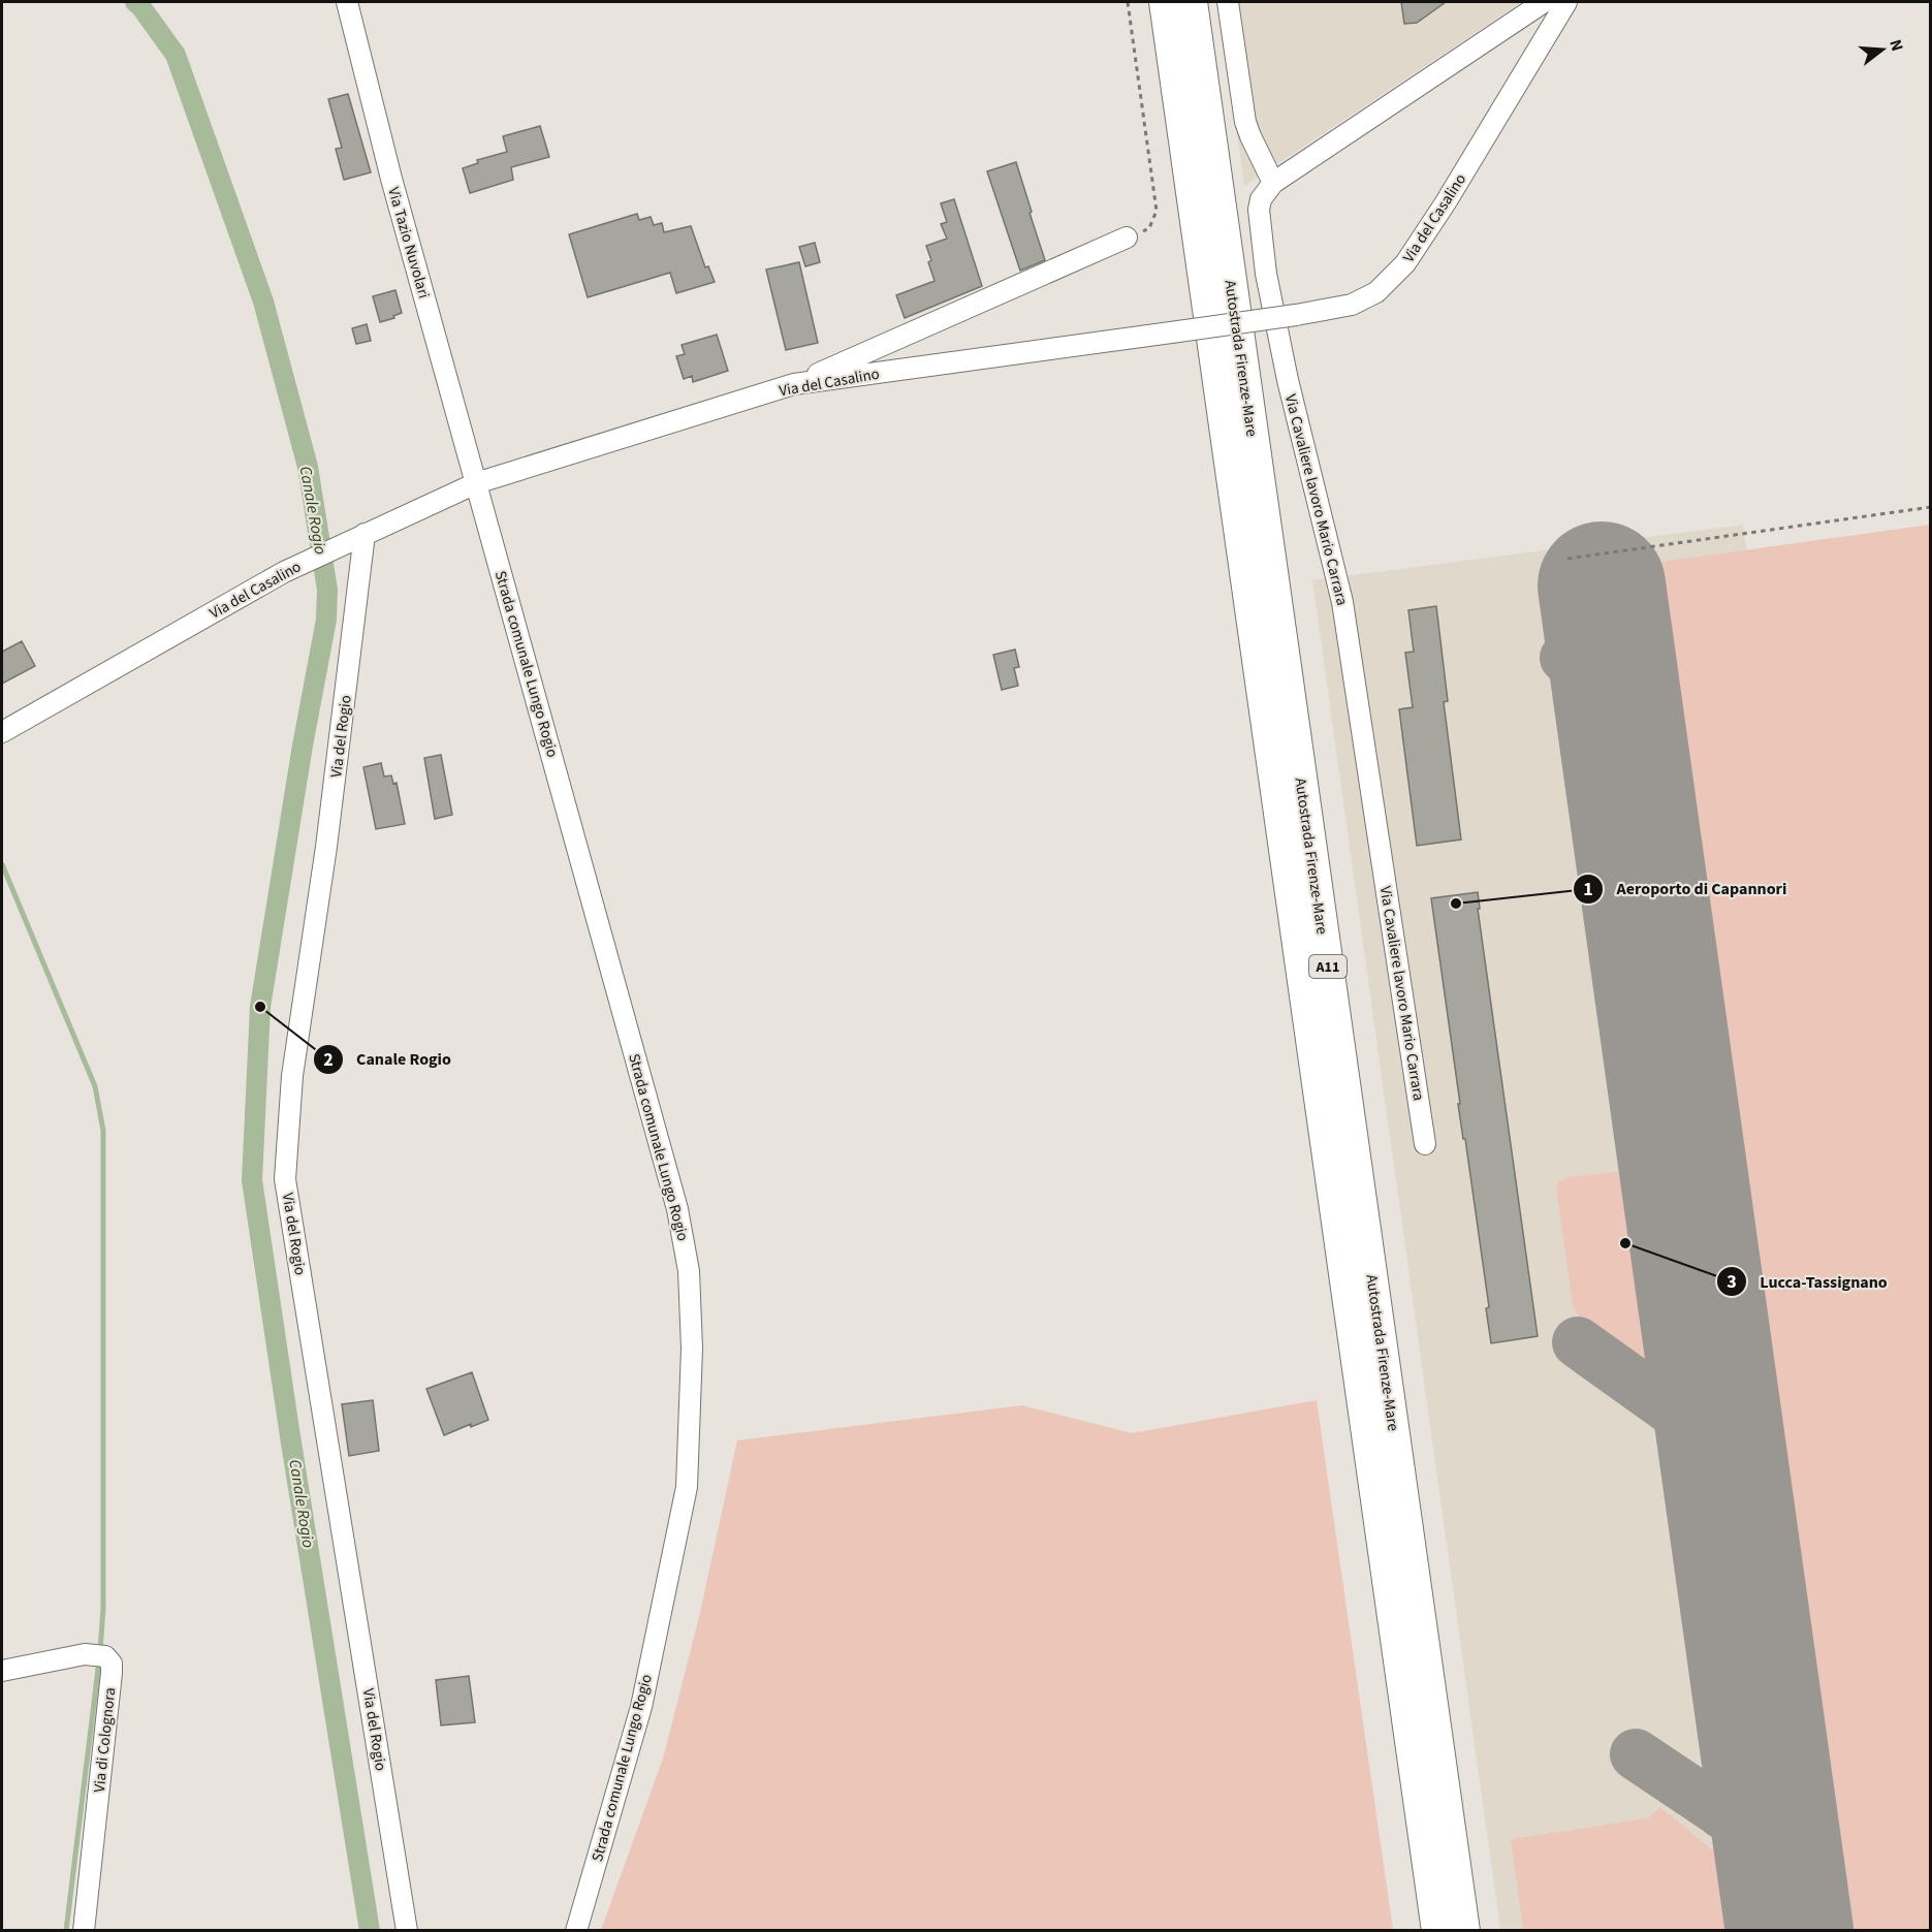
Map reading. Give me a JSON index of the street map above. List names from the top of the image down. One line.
{"streets":{"highway":["Autostrada Firenze-Mare","A11"],"street":["Via del Casalino","Via Tazio Nuvolari","Via Cavaliere lavoro Mario Carrara","Strada comunale Lungo Rogio","Via del Rogio","Via di Colognora"]},"crossings":[["Via del Casalino","Via Tazio Nuvolari"],["Via del Casalino","Strada comunale Lungo Rogio"],["Via del Casalino","Via del Rogio"],["Via Tazio Nuvolari","Strada comunale Lungo Rogio"]],"water":["Canale Rogio"],"places":["Aeroporto di Capannori","Canale Rogio","Lucca-Tassignano"],"north":"right"}
